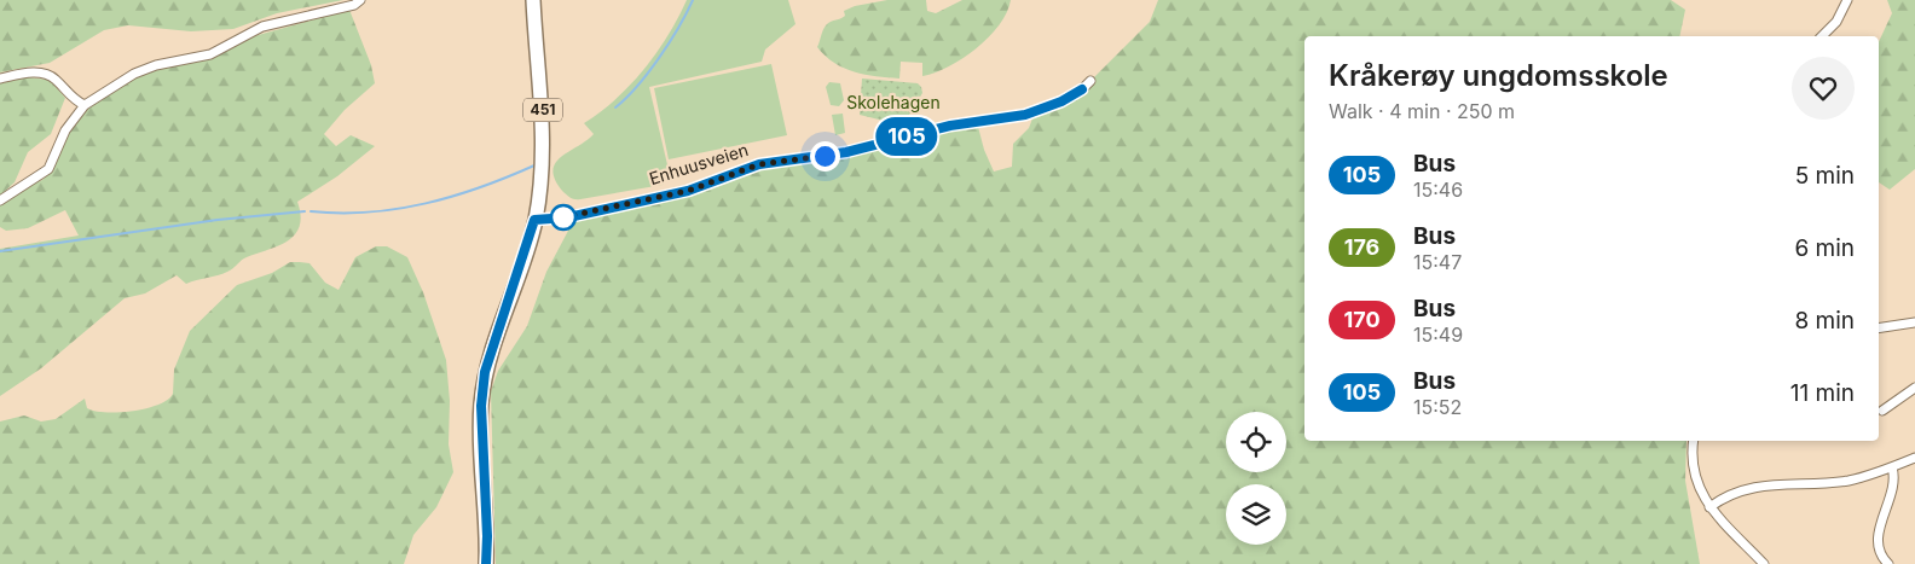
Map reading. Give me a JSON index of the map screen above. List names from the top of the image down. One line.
{"streets":{"main road":["451"],"street":["Enhuusveien"]},"crossings":[["451","Enhuusveien"]],"parks":["Skolehagen"],"lines":["bus line 105"],"page":{"on_map":"105","heading":["Kråkerøy ungdomsskole","Walk · 4 min · 250 m"],"list":[{"mark":"105","name":"Bus","note":"15:46","value":"5 min"},{"mark":"176","name":"Bus","note":"15:47","value":"6 min"},{"mark":"170","name":"Bus","note":"15:49","value":"8 min"},{"mark":"105","name":"Bus","note":"15:52","value":"11 min"}]}}
